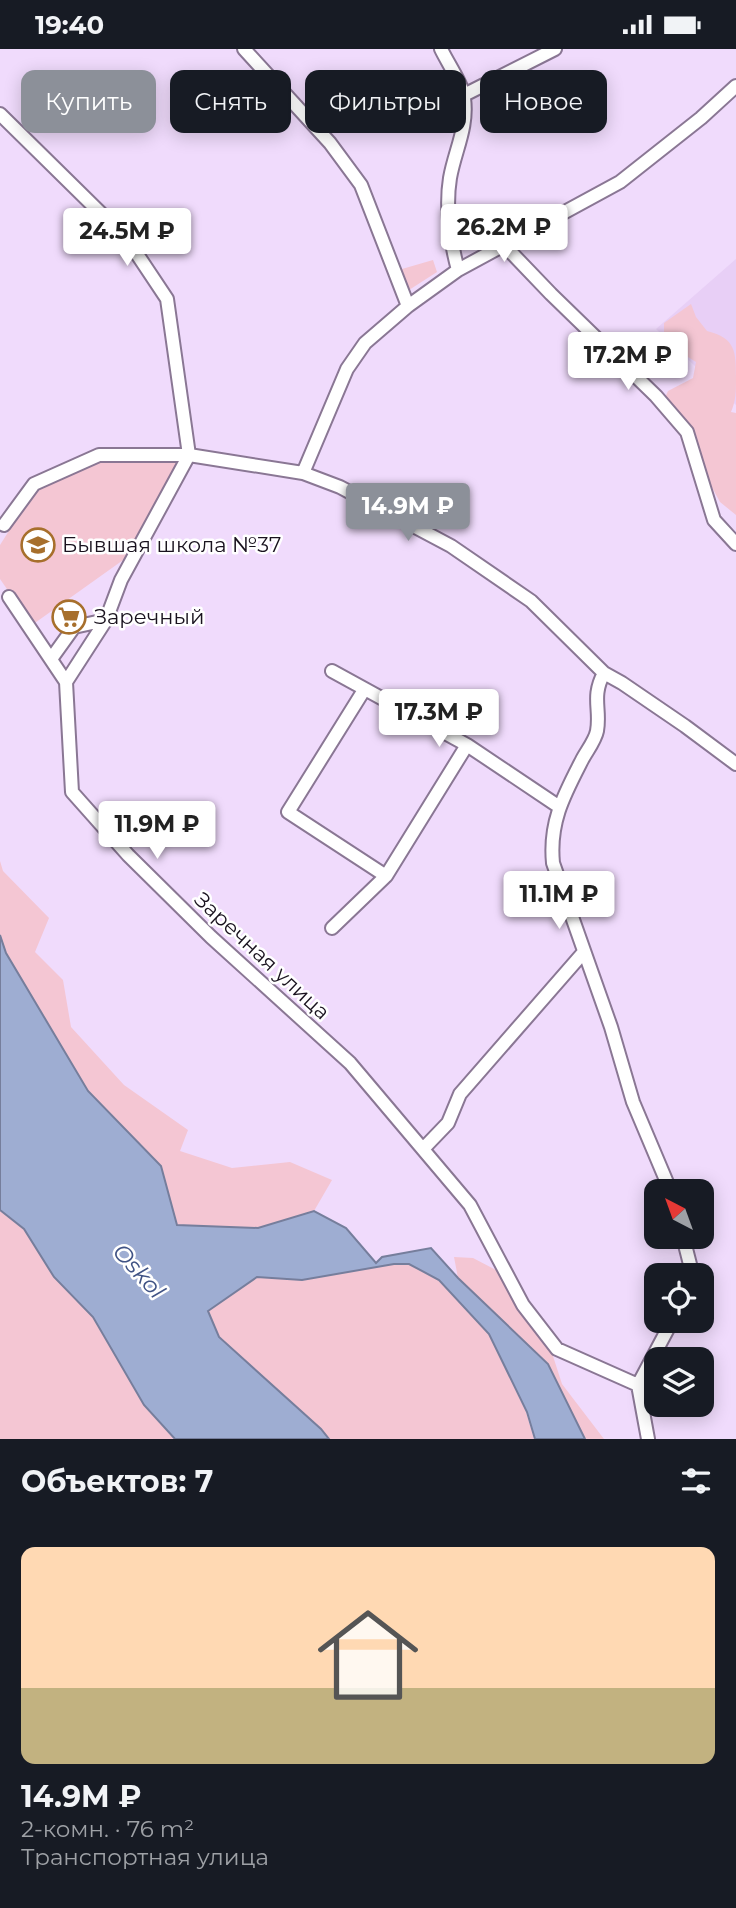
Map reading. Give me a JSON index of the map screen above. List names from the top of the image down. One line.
{"streets":{"street":["Заречная улица"]},"water":["Oskol"],"places":{"school or university":["Бывшая школа №37"],"supermarket":["Заречный"]},"north":"top left","page":{"status":"19:40","chip":["Купить","Снять","Фильтры","Новое"],"price":["26.2M ₽","24.5M ₽","17.2M ₽","14.9M ₽","17.3M ₽","11.9M ₽","11.1M ₽"],"heading":"Объектов: 7","list":[{"name":"14.9M ₽","note":"2-комн. · 76 m² · Транспортная улица"}]}}
